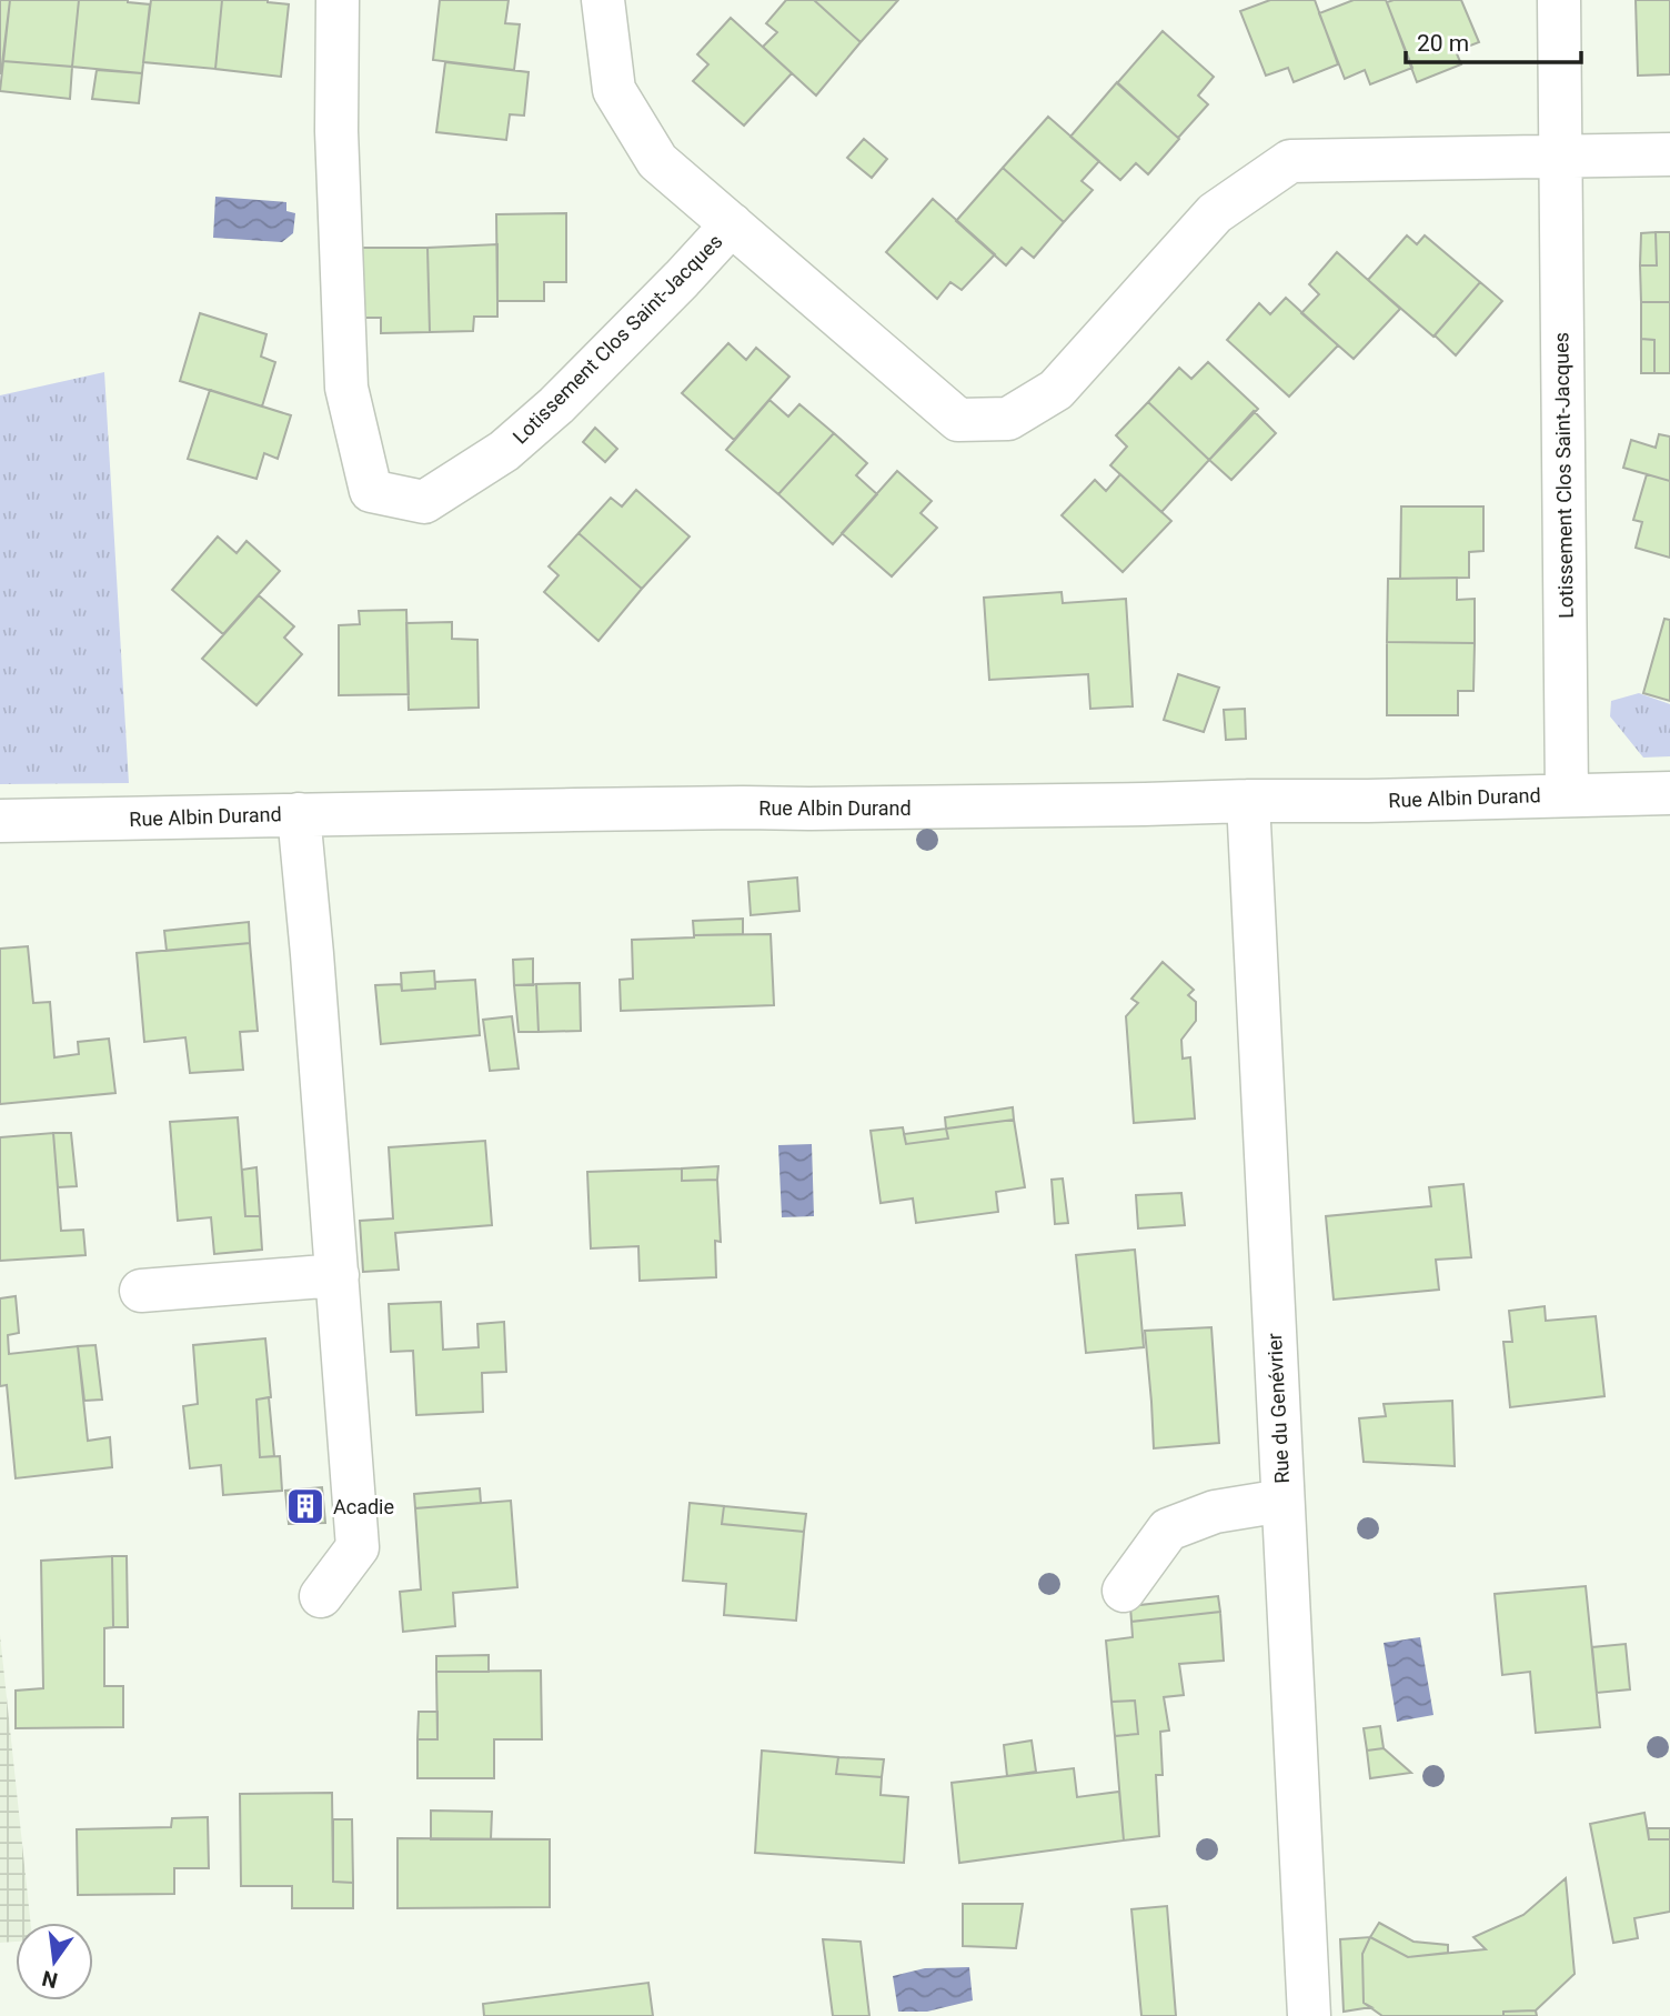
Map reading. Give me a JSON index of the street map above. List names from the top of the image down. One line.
{"streets":{"street":["Lotissement Clos Saint-Jacques","Rue Albin Durand","Rue du Genévrier"]},"crossings":[["Lotissement Clos Saint-Jacques","Rue Albin Durand"],["Rue Albin Durand","Rue du Genévrier"]],"places":{"building":["Acadie"]},"scale_bar":"20 m","north":"bottom"}
